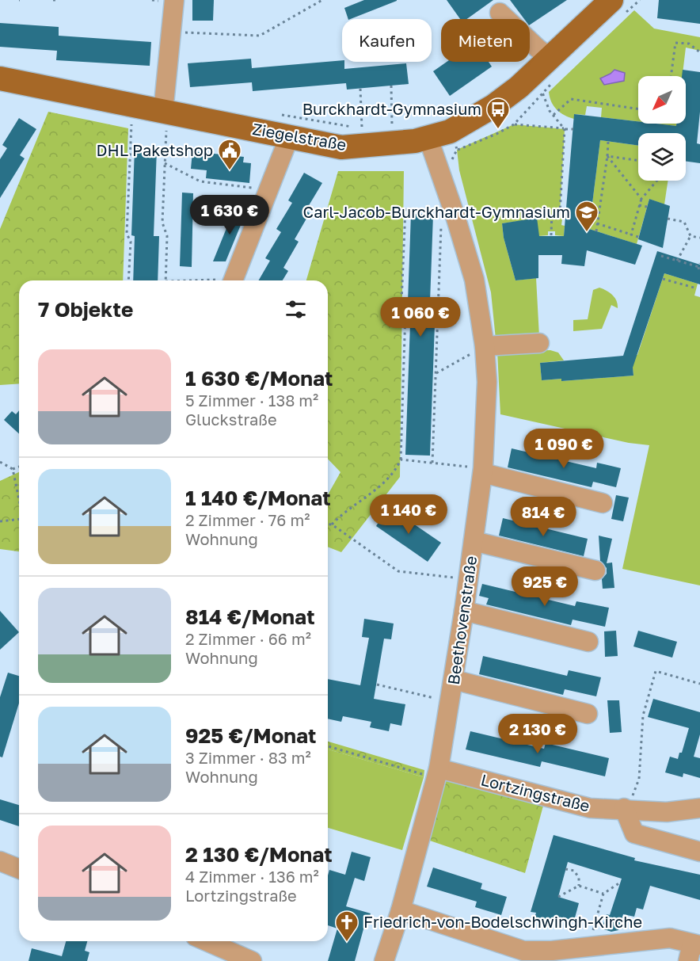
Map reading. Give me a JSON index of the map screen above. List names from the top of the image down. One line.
{"streets":{"main road":["Ziegelstraße"],"street":["Beethovenstraße","Lortzingstraße"]},"crossings":[["Ziegelstraße","Beethovenstraße"],["Beethovenstraße","Lortzingstraße"]],"places":{"bus stop":["Burckhardt-Gymnasium"],"public building":["DHL Paketshop"],"school or university":["Carl-Jacob-Burckhardt-Gymnasium"],"church":["Friedrich-von-Bodelschwingh-Kirche"]},"north":"bottom left","page":{"chip":["Kaufen","Mieten"],"price":["1 630 €","1 060 €","1 090 €","1 140 €","814 €","925 €","2 130 €"],"heading":"7 Objekte","list":[{"name":"1 630 €/Monat","note":"5 Zimmer · 138 m² · Gluckstraße"},{"name":"1 140 €/Monat","note":"2 Zimmer · 76 m² · Wohnung"},{"name":"814 €/Monat","note":"2 Zimmer · 66 m² · Wohnung"},{"name":"925 €/Monat","note":"3 Zimmer · 83 m² · Wohnung"},{"name":"2 130 €/Monat","note":"4 Zimmer · 136 m² · Lortzingstraße"}]}}
